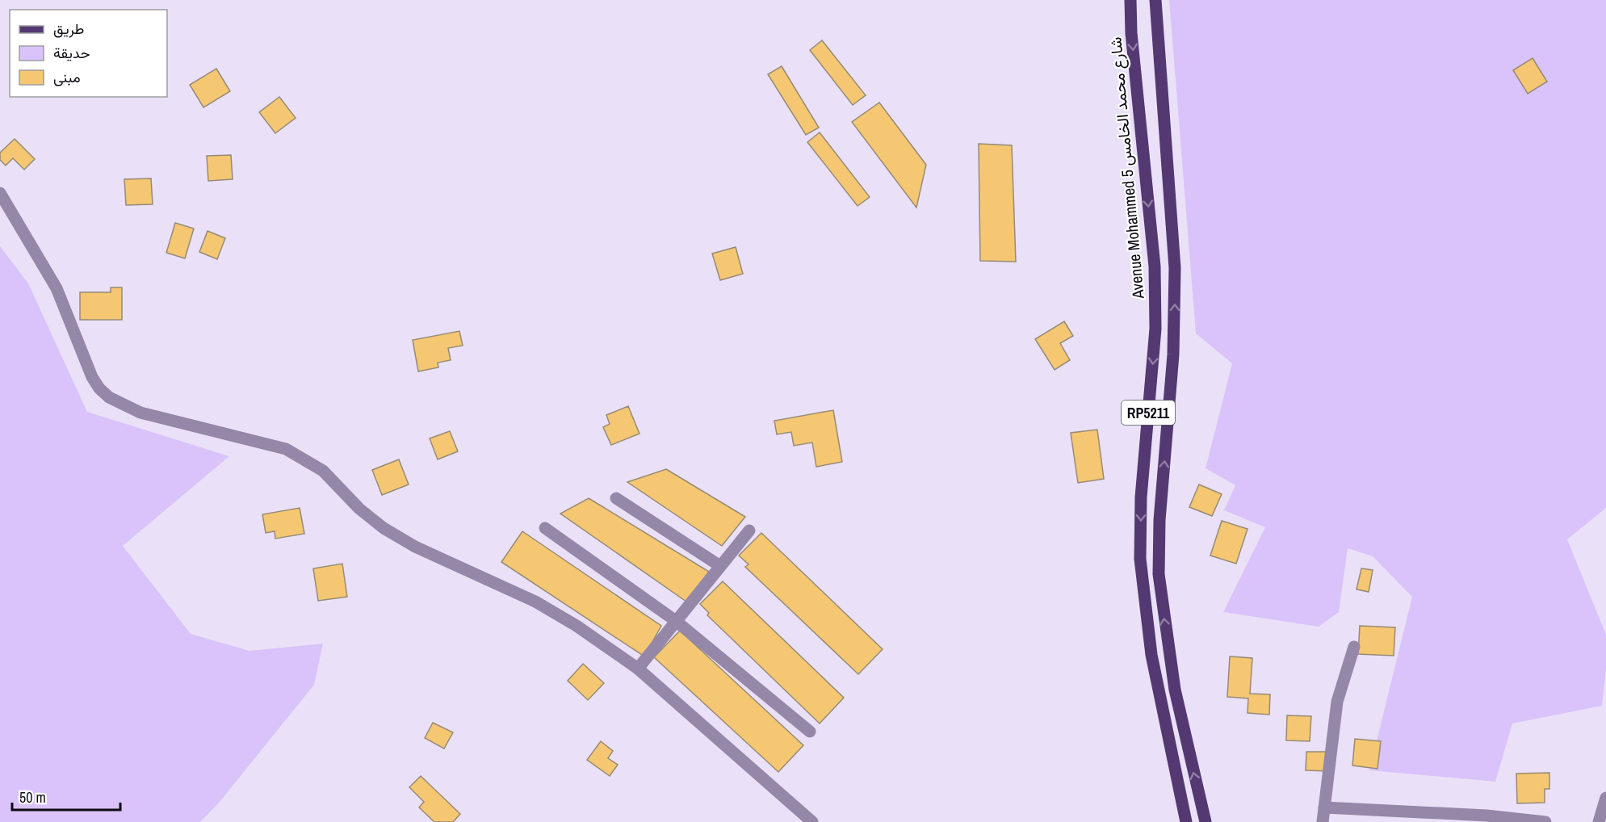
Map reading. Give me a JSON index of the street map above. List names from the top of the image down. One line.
{"streets":{"main road":["Avenue Mohammed 5 شارع محمد الخامس","RP5211"]},"legend":["طريق","حديقة","مبنى"],"scale_bar":"50 m"}
